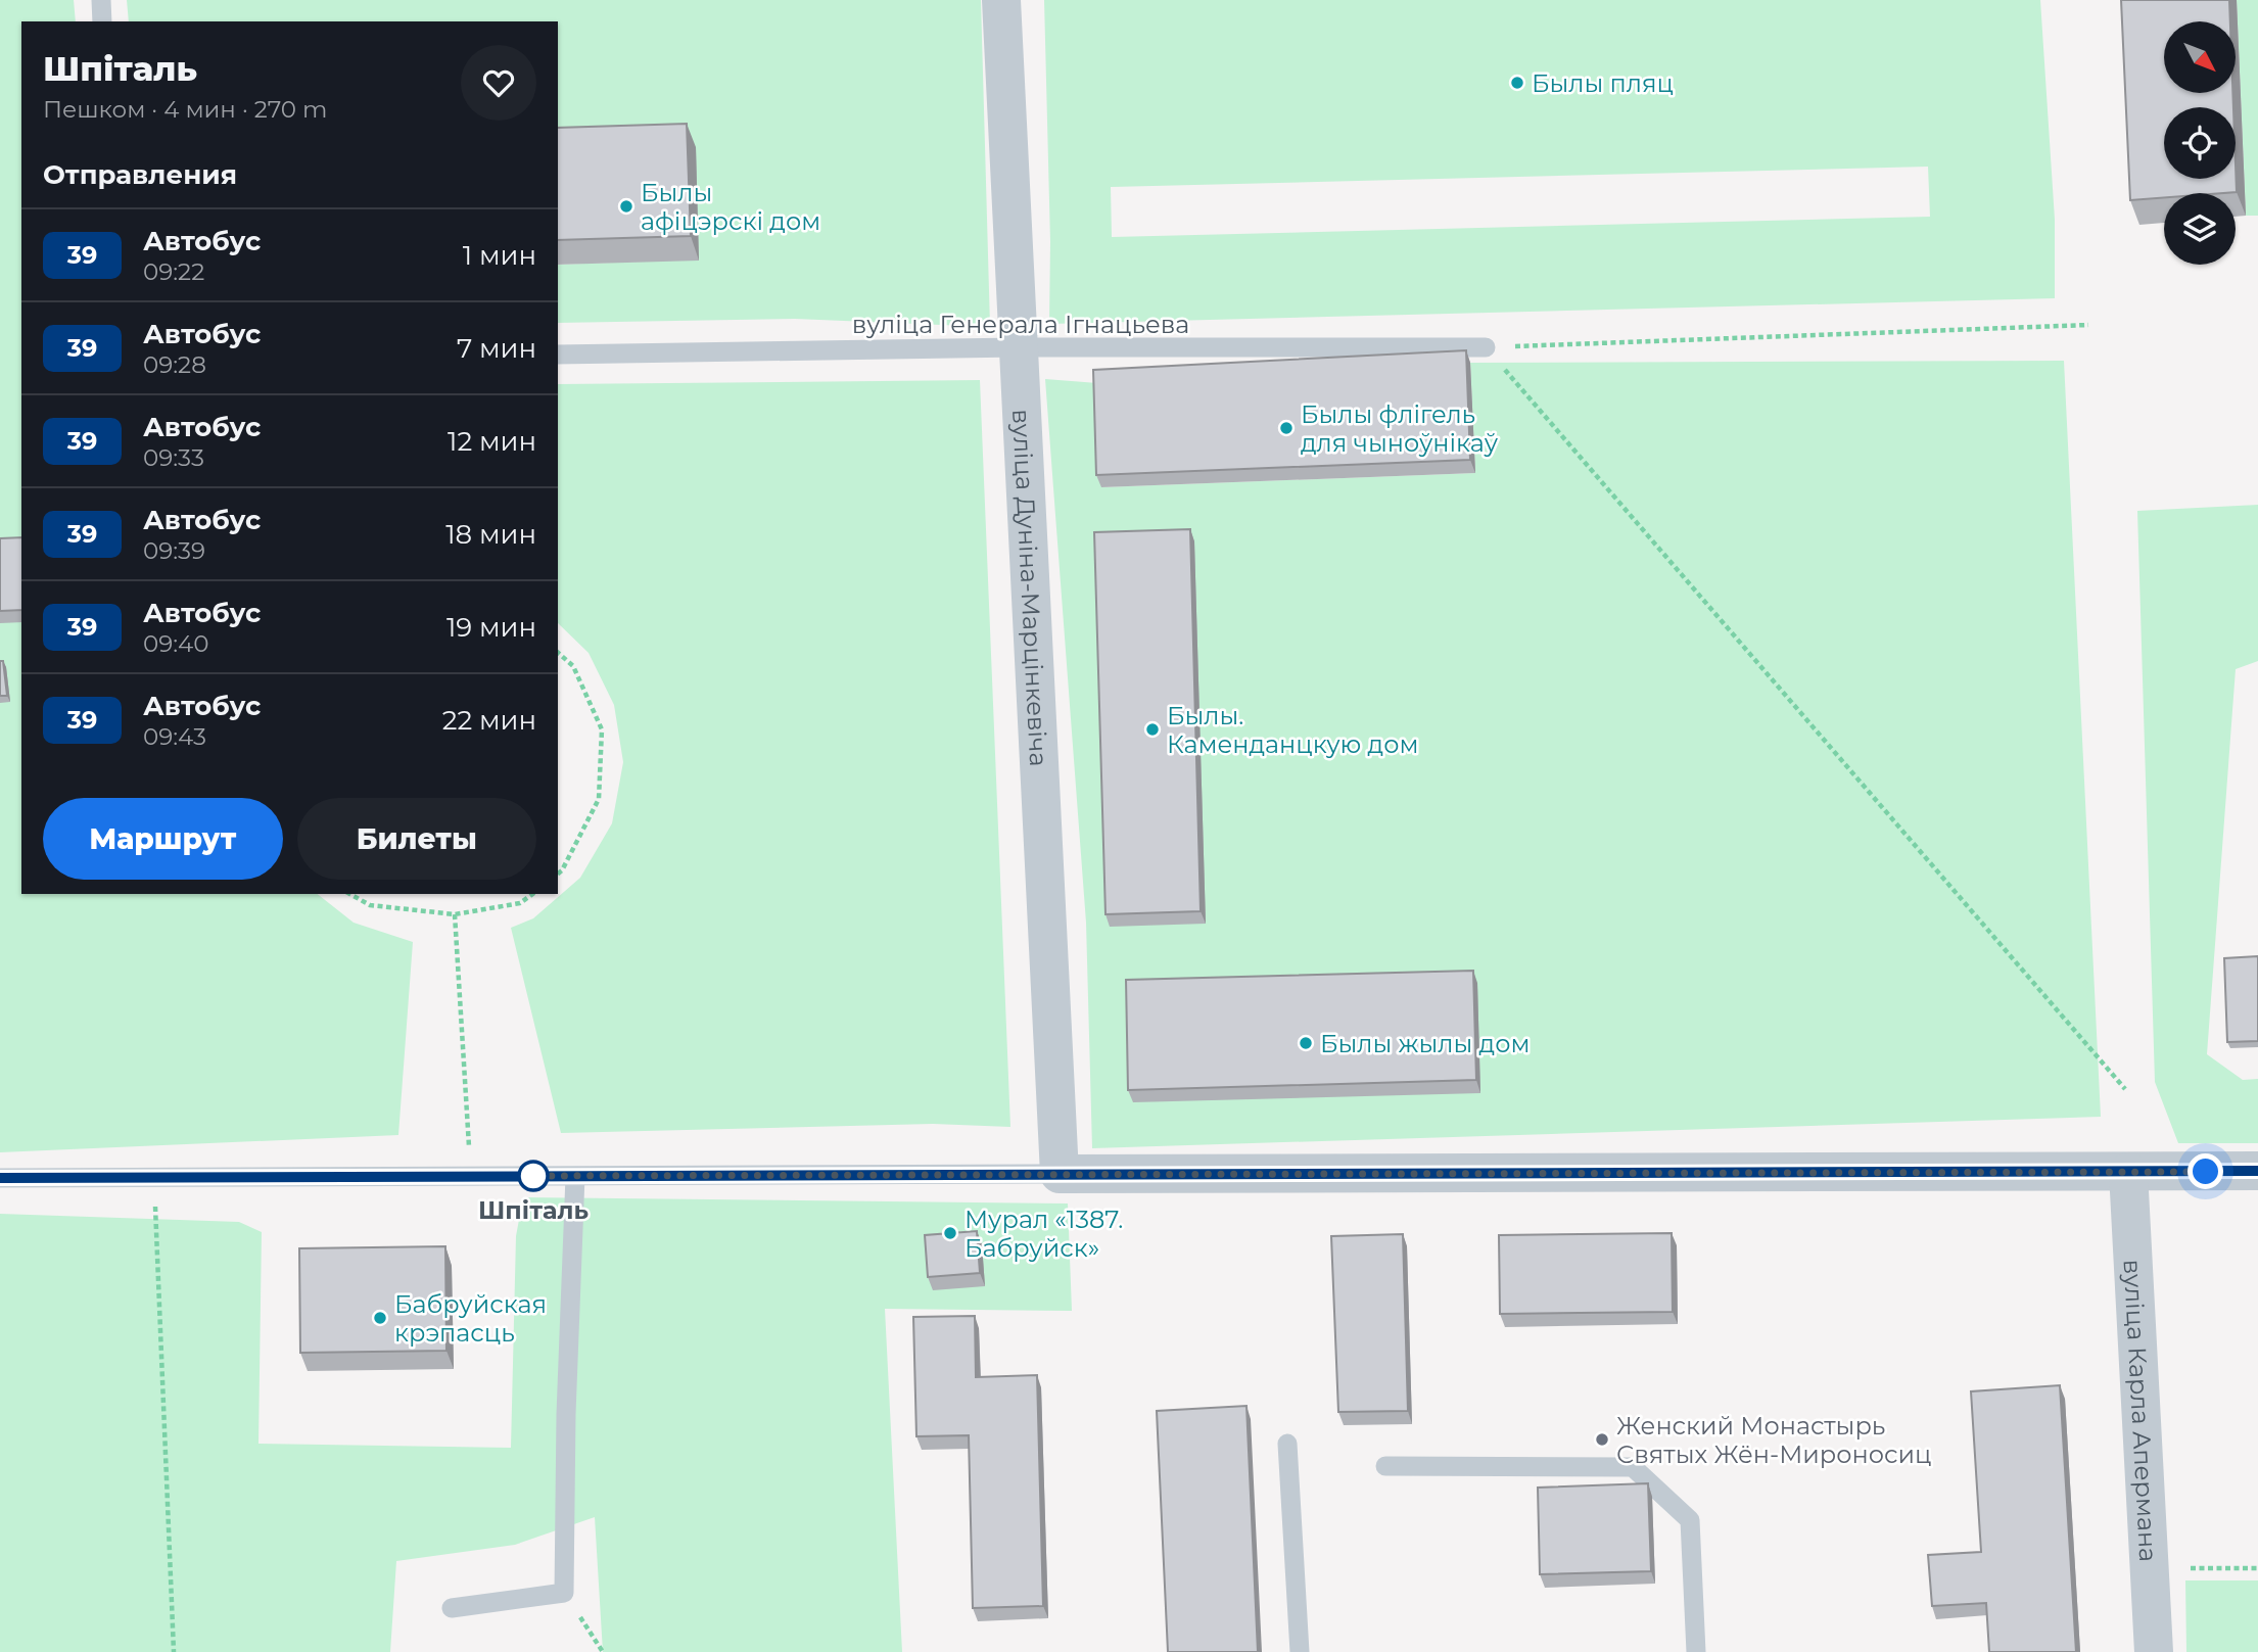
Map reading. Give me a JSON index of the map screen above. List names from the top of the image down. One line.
{"streets":{"street":["вуліца Дуніна-Марцінкевіча","вуліца Карла Апермана"],"lane":["вуліца Генерала Ігнацьева"]},"crossings":[["вуліца Генерала Ігнацьева","вуліца Дуніна-Марцінкевіча"]],"places":["Былы пляц","Былы афіцэрскі дом","Былы флігель для чыноўнікаў","Былы. Каменданцкую дом","Былы жылы дом","Шпіталь","Мурал «1387. Бабруйск»","Бабруйская крэпасць","Женский Монастырь Святых Жён-Мироносиц"],"lines":["bus line 39"],"north":"bottom right","page":{"heading":[["Шпіталь","Пешком · 4 мин · 270 m"],"Отправления"],"list":[{"mark":"39","name":"Автобус","note":"09:22","value":"1 мин"},{"mark":"39","name":"Автобус","note":"09:28","value":"7 мин"},{"mark":"39","name":"Автобус","note":"09:33","value":"12 мин"},{"mark":"39","name":"Автобус","note":"09:39","value":"18 мин"},{"mark":"39","name":"Автобус","note":"09:40","value":"19 мин"},{"mark":"39","name":"Автобус","note":"09:43","value":"22 мин"}],"buttons":["Маршрут","Билеты"]}}
